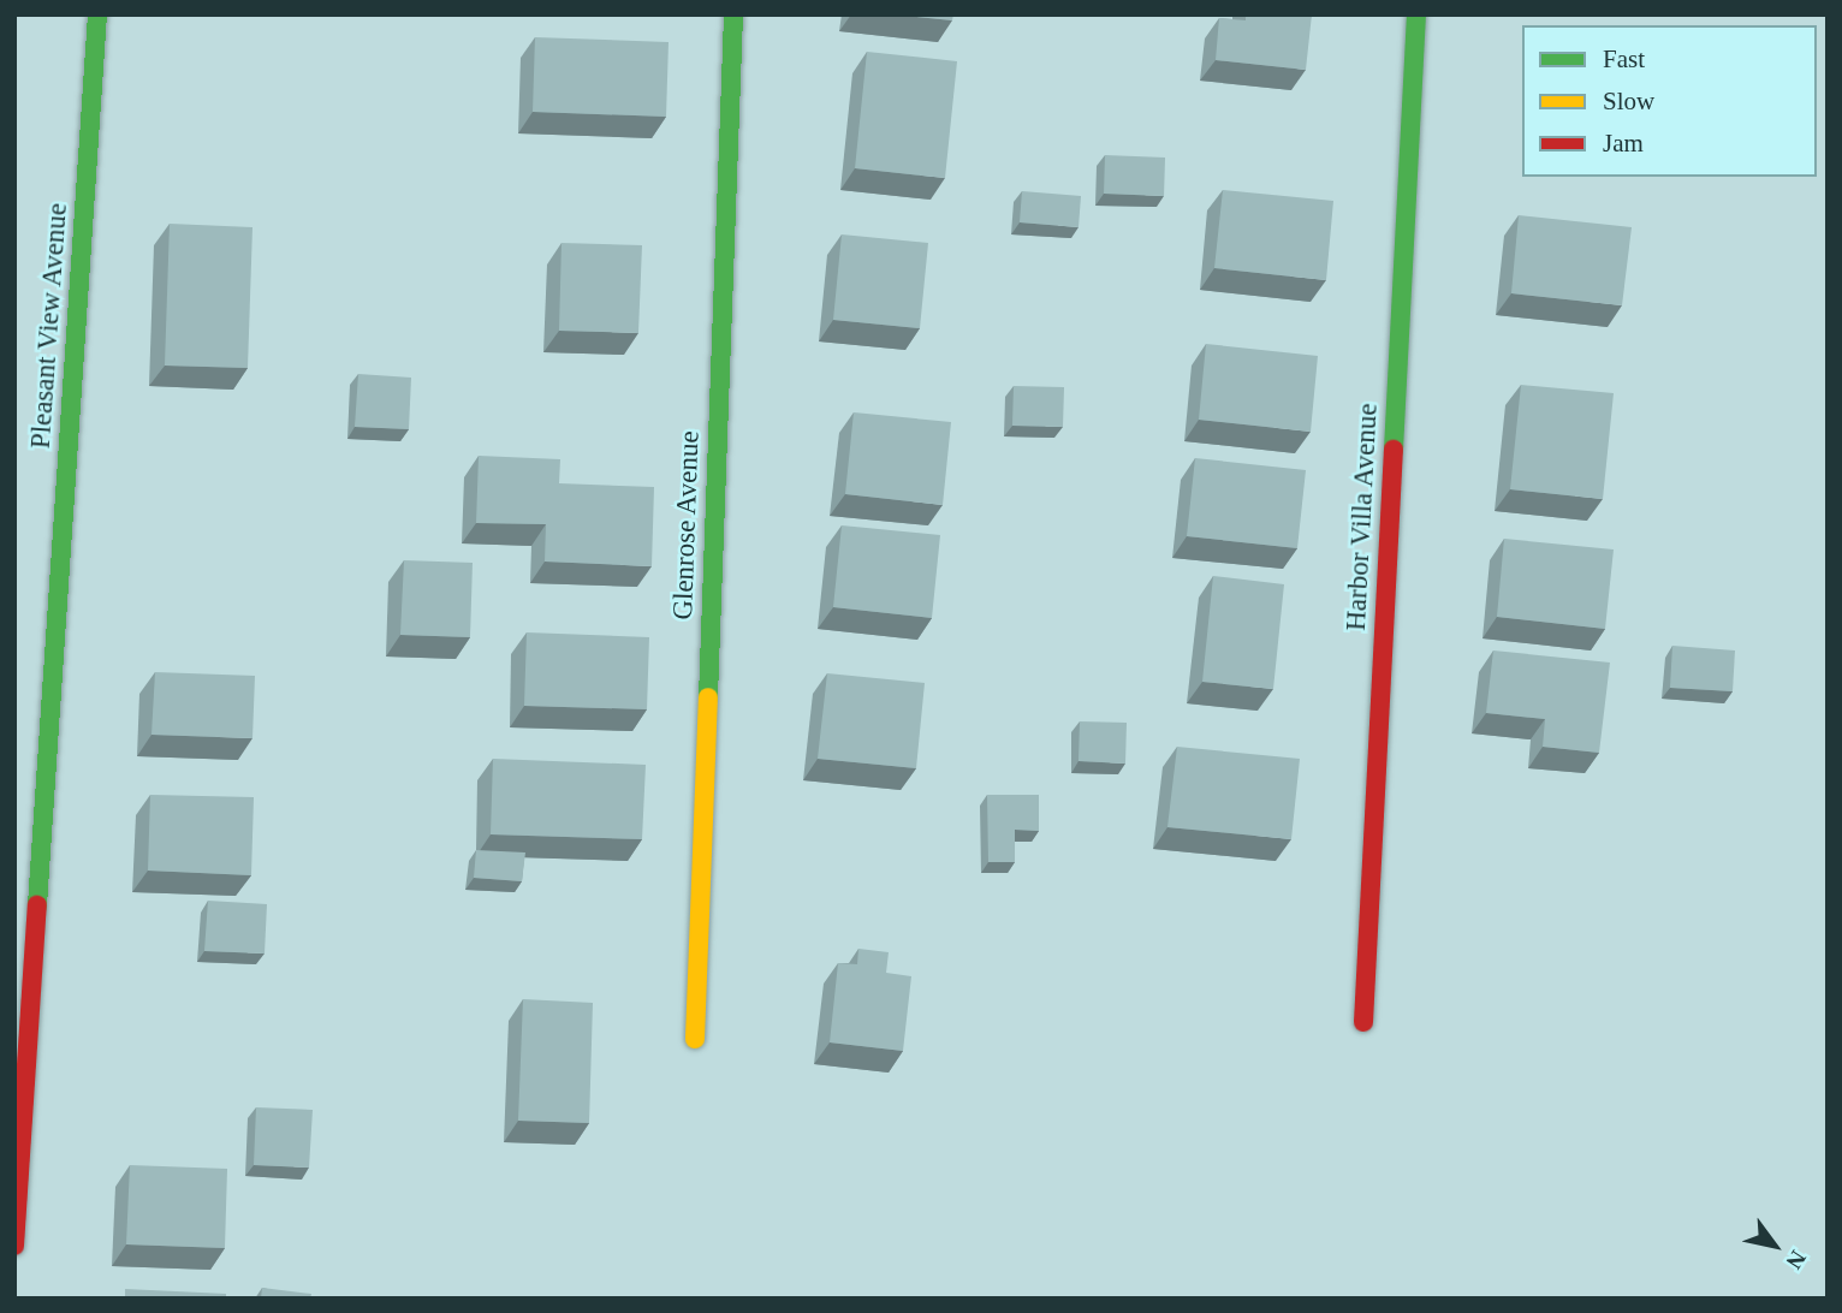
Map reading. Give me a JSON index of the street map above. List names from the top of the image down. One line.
{"streets":{"street":["Pleasant View Avenue","Harbor Villa Avenue","Glenrose Avenue"]},"legend":["Fast","Slow","Jam"],"north":"bottom right"}
